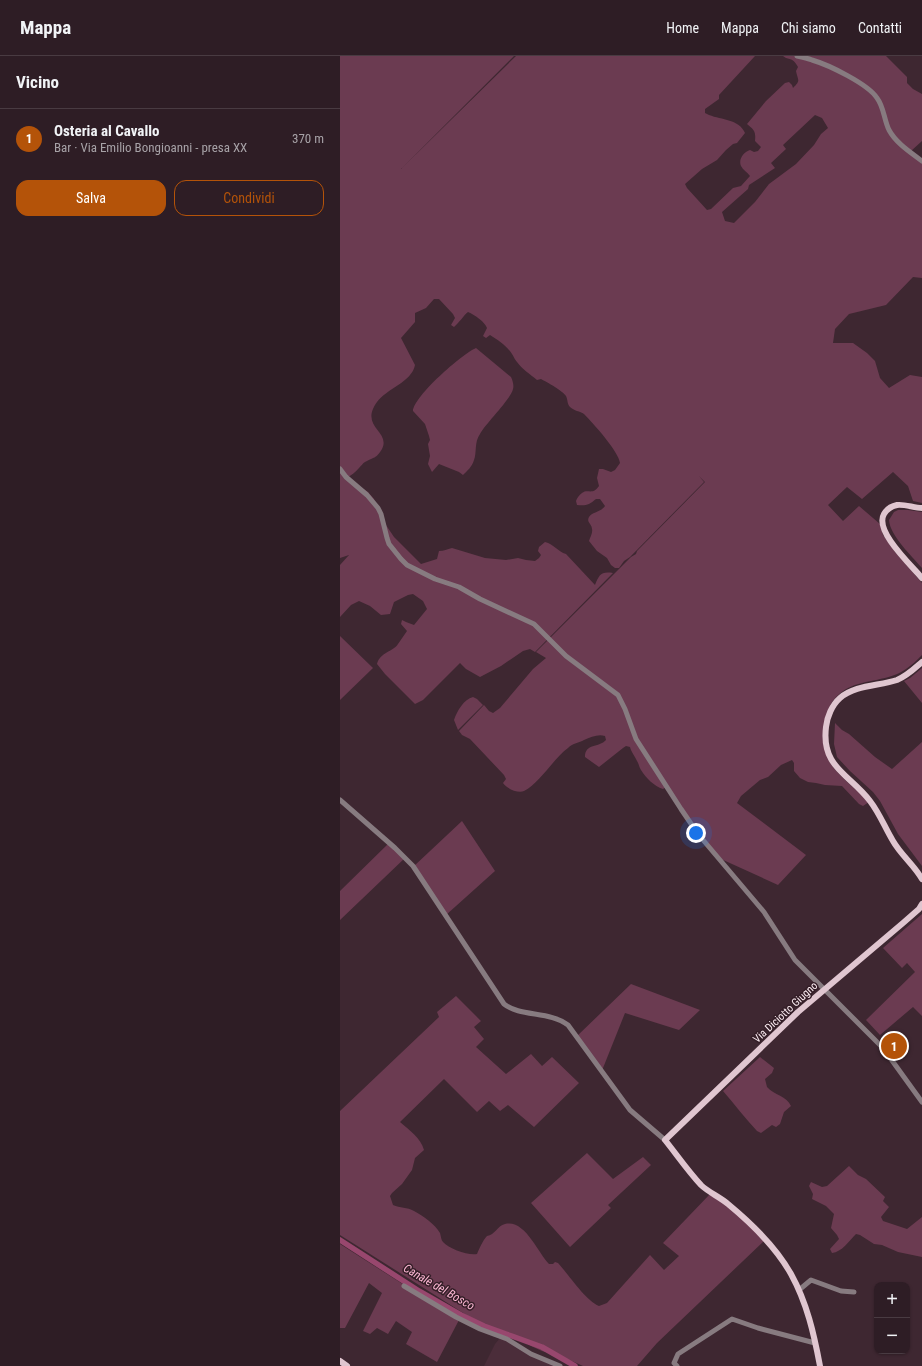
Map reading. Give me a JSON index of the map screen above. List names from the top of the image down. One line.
{"streets":{"main road":["Via Diciotto Giugno"]},"water":["Canale del Bosco"],"page":{"header":"Mappa","nav":["Home","Mappa","Chi siamo","Contatti"],"heading":"Vicino","list":[{"mark":"1","name":"Osteria al Cavallo","note":"Bar · Via Emilio Bongioanni - presa XX","value":"370 m"}],"buttons":["Salva","Condividi"],"pins":"1","map_buttons":["+","−"]}}
